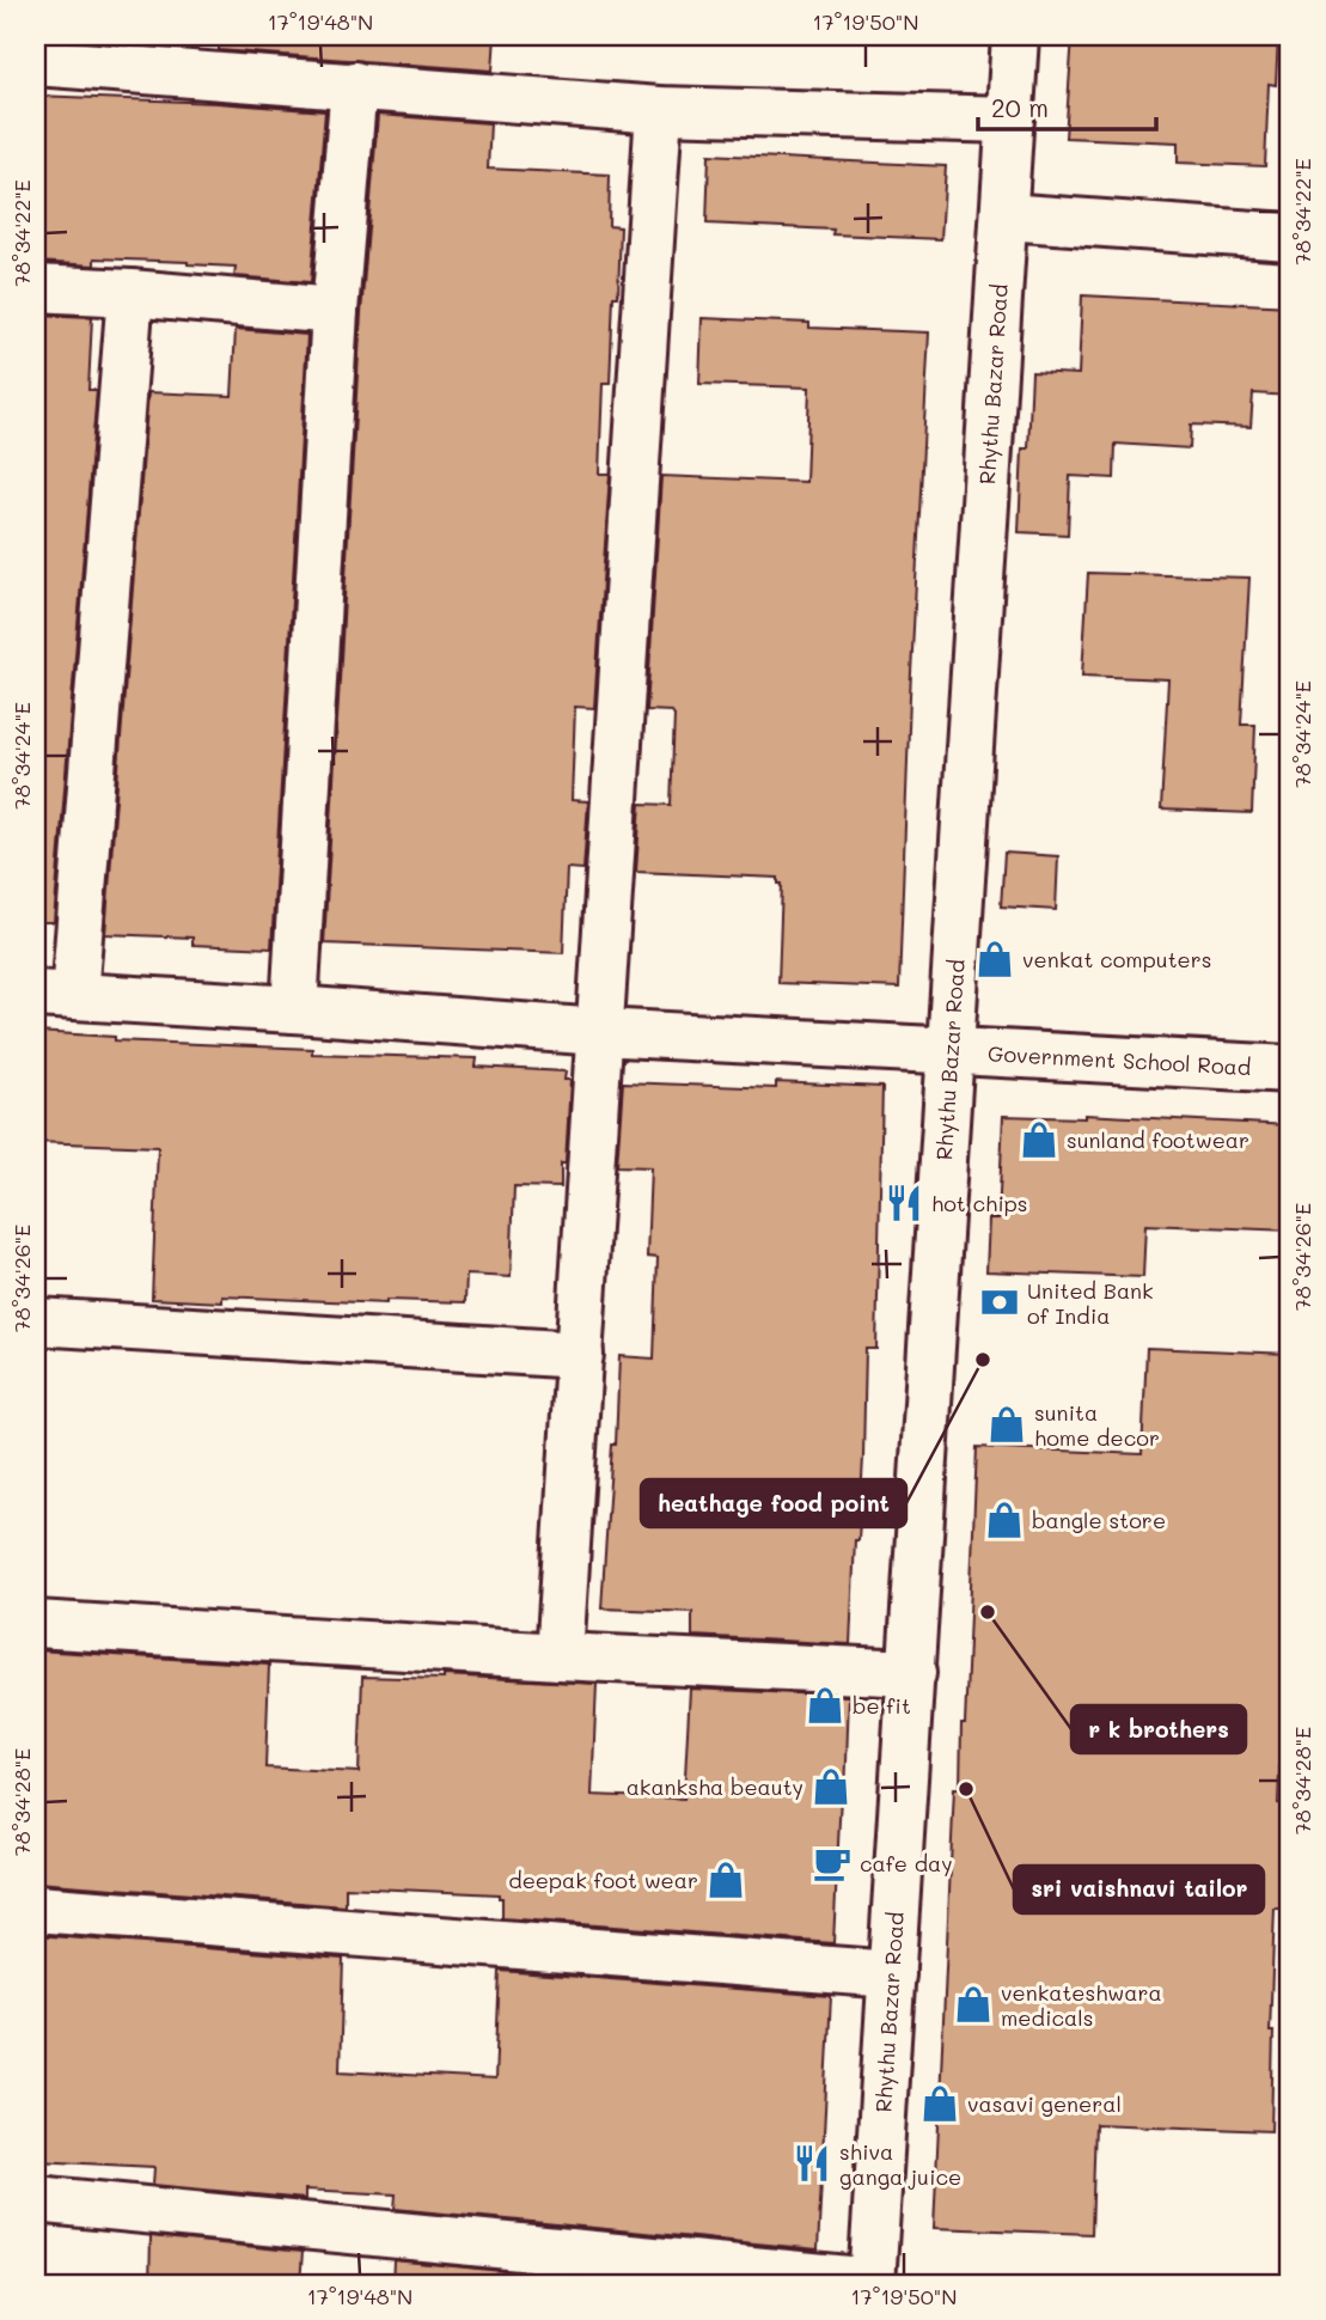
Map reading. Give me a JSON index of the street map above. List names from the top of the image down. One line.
{"streets":{"street":["Rhythu Bazar Road","Government School Road"]},"crossings":[["Rhythu Bazar Road","Government School Road"]],"places":{"shop":["venkat computers","sunland footwear","sunita home decor","bangle store","be fit","akanksha beauty","deepak foot wear","venkateshwara medicals","vasavi general"],"restaurant":["hot chips","shiva ganga juice"],"bank":["United Bank of India"],"other":["heathage food point","r k brothers","sri vaishnavi tailor"],"cafe":["cafe day"]},"scale_bar":"20 m","coordinates":["17°19'48\"N","17°19'50\"N","78°34'22\"E","78°34'24\"E","78°34'26\"E","78°34'28\"E"]}
